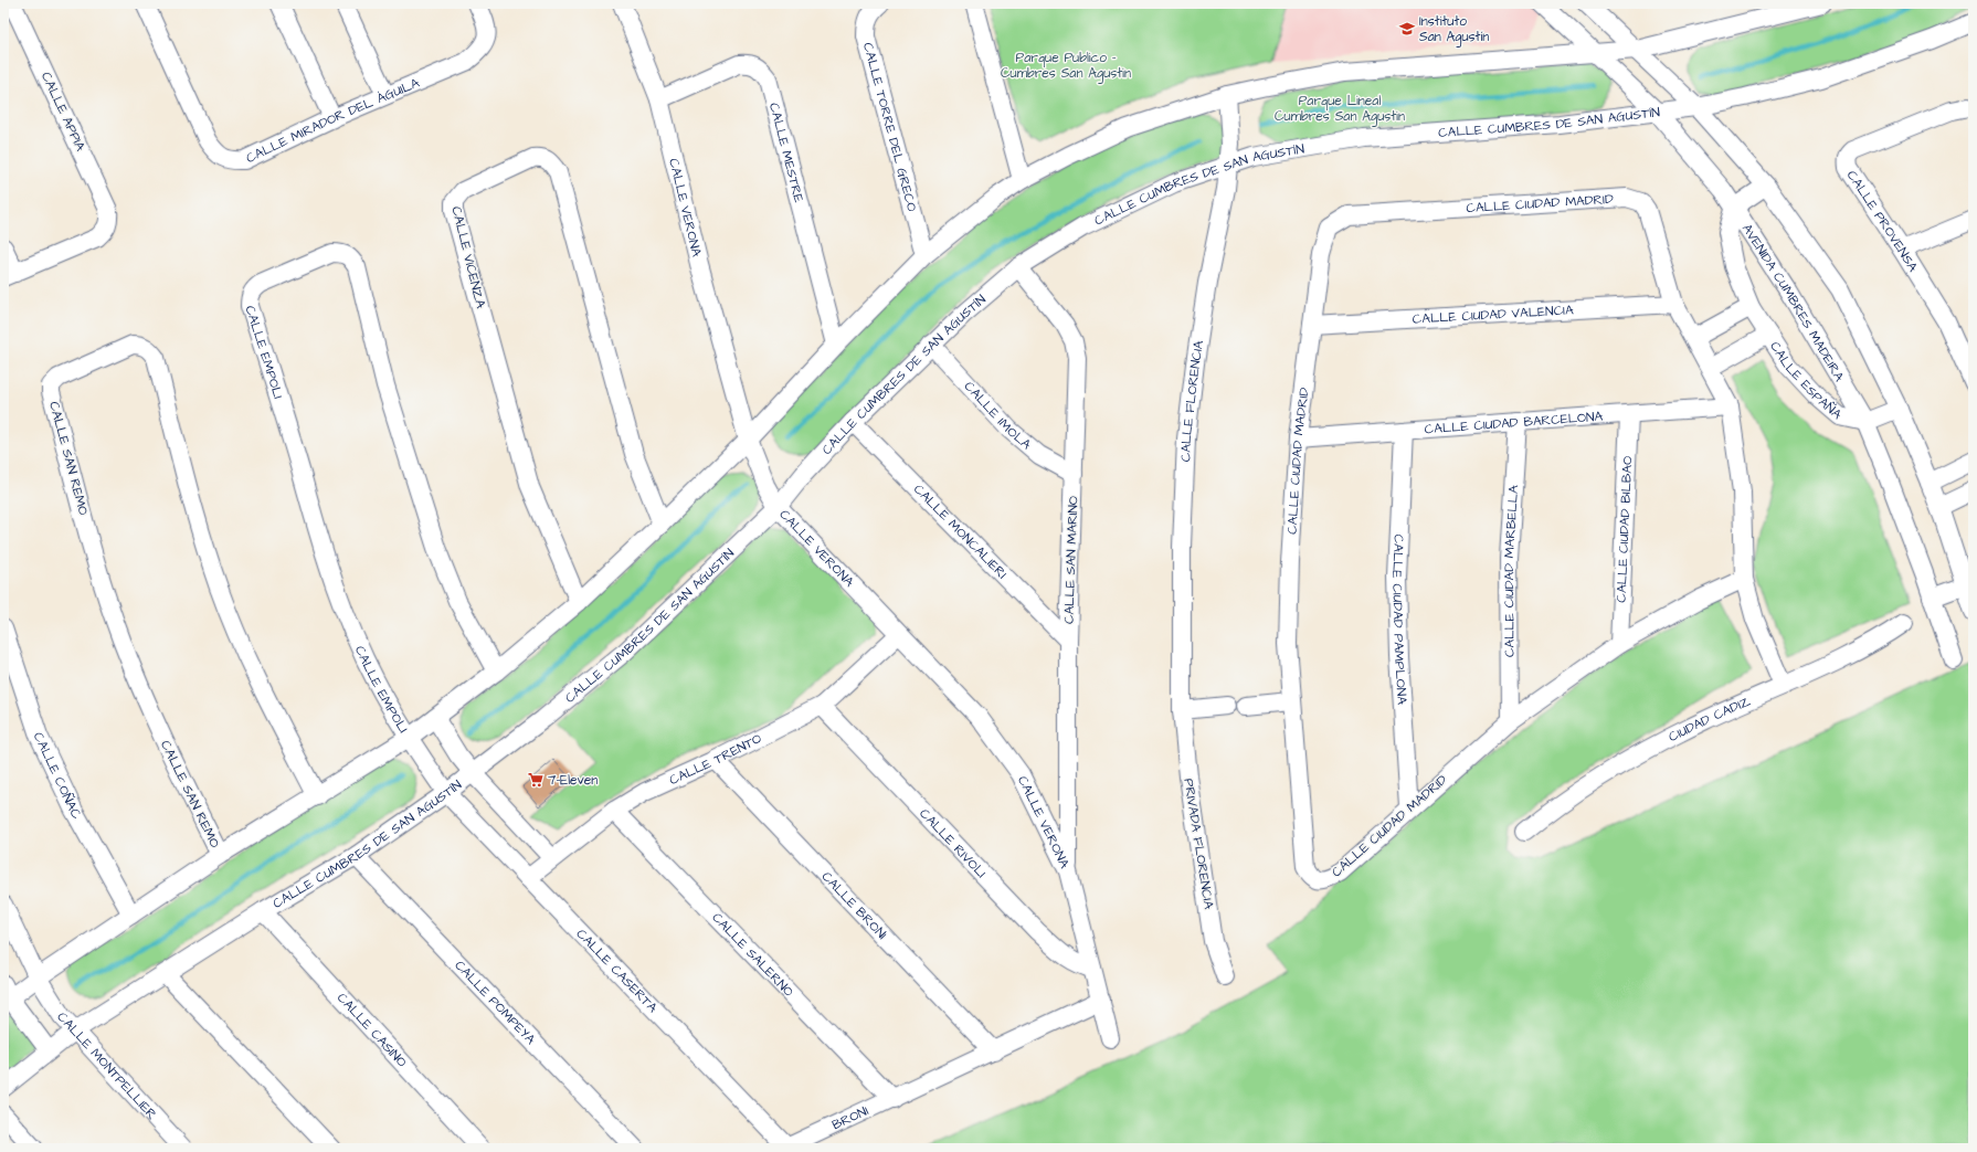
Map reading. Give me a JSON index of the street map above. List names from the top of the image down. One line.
{"streets":{"street":["CALLE APPIA","CALLE MIRADOR DEL ÁGUILA","CALLE CUMBRES DE SAN AGUSTÍN","CALLE TORRE DEL GRECO","CALLE MESTRE","CALLE CIUDAD MADRID","CALLE VERONA","CALLE PROVENSA","CALLE VICENZA","AVENIDA CUMBRES MADEIRA","CALLE CIUDAD VALENCIA","CALLE EMPOLI","CALLE ESPAÑA","CALLE FLORENCIA","CALLE IMOLA","CALLE CIUDAD BARCELONA","CALLE SAN REMO","CALLE CIUDAD BILBAO","CALLE MONCALIERI","CALLE SAN MARINO","CALLE CIUDAD MARBELLA","CALLE CIUDAD PAMPLONA","CIUDAD CADIZ","CALLE TRENTO","CALLE COÑAC","CALLE RIVOLI","PRIVADA FLORENCIA","CALLE BRONI","CALLE SALERNO","CALLE CASERTA","CALLE POMPEYA","CALLE CASINO","CALLE MONTPELLIER","BRONI"]},"crossings":[["CALLE CUMBRES DE SAN AGUSTÍN","CALLE VERONA"],["CALLE CUMBRES DE SAN AGUSTÍN","AVENIDA CUMBRES MADEIRA"],["CALLE CUMBRES DE SAN AGUSTÍN","CALLE EMPOLI"],["CALLE CUMBRES DE SAN AGUSTÍN","CALLE FLORENCIA"],["CALLE CUMBRES DE SAN AGUSTÍN","CALLE IMOLA"],["CALLE CUMBRES DE SAN AGUSTÍN","CALLE MONCALIERI"],["CALLE CUMBRES DE SAN AGUSTÍN","CALLE SAN MARINO"],["CALLE CUMBRES DE SAN AGUSTÍN","CALLE CASERTA"],["CALLE CUMBRES DE SAN AGUSTÍN","CALLE POMPEYA"],["CALLE CUMBRES DE SAN AGUSTÍN","CALLE CASINO"],["CALLE CUMBRES DE SAN AGUSTÍN","CALLE MONTPELLIER"],["CALLE MESTRE","CALLE VERONA"],["CALLE CIUDAD MADRID","CALLE CIUDAD VALENCIA"],["CALLE CIUDAD MADRID","CALLE ESPAÑA"],["CALLE CIUDAD MADRID","CALLE CIUDAD BARCELONA"],["CALLE CIUDAD MADRID","CALLE CIUDAD BILBAO"],["CALLE CIUDAD MADRID","CALLE CIUDAD MARBELLA"],["CALLE CIUDAD MADRID","CALLE CIUDAD PAMPLONA"],["CALLE CIUDAD MADRID","CIUDAD CADIZ"],["CALLE VERONA","CALLE SAN MARINO"],["CALLE VERONA","CALLE TRENTO"],["CALLE VERONA","CALLE RIVOLI"],["AVENIDA CUMBRES MADEIRA","CALLE ESPAÑA"],["CALLE EMPOLI","CALLE CASERTA"],["CALLE FLORENCIA","PRIVADA FLORENCIA"],["CALLE IMOLA","CALLE SAN MARINO"],["CALLE CIUDAD BARCELONA","CALLE CIUDAD BILBAO"],["CALLE CIUDAD BARCELONA","CALLE CIUDAD MARBELLA"],["CALLE CIUDAD BARCELONA","CALLE CIUDAD PAMPLONA"],["CALLE MONCALIERI","CALLE SAN MARINO"],["CALLE TRENTO","CALLE RIVOLI"],["CALLE TRENTO","CALLE BRONI"],["CALLE TRENTO","CALLE SALERNO"],["CALLE TRENTO","CALLE CASERTA"],["CALLE SALERNO","BRONI"],["CALLE CASERTA","BRONI"]],"parks":["Parque Publico - Cumbres San Agustin","Parque Lineal Cumbres San Agustin"],"places":{"school or university":["Instituto San Agustín"],"supermarket":["7-Eleven"]}}
